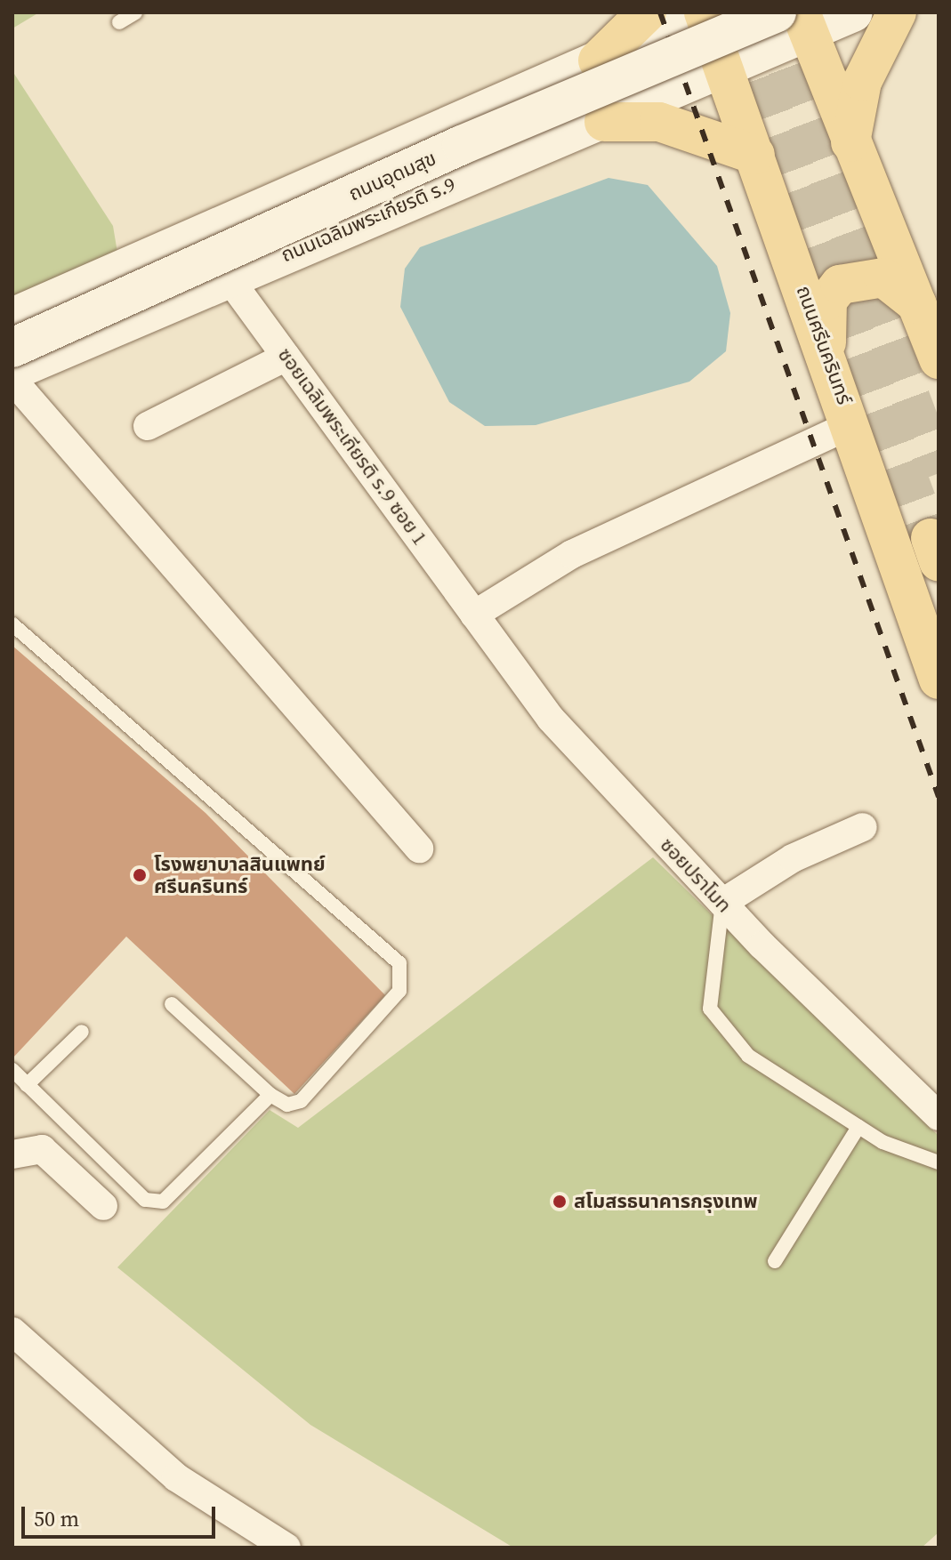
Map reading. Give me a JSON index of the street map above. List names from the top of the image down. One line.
{"streets":{"main road":["ถนนอุดมสุข","ถนนเฉลิมพระเกียรติ ร.9","ถนนศรีนครินทร์"],"street":["ซอยเฉลิมพระเกียรติ ร.9 ซอย 1","ซอยปราโมท"]},"crossings":[["ถนนอุดมสุข","ถนนเฉลิมพระเกียรติ ร.9"],["ถนนอุดมสุข","ถนนศรีนครินทร์"],["ถนนเฉลิมพระเกียรติ ร.9","ถนนศรีนครินทร์"],["ถนนเฉลิมพระเกียรติ ร.9","ซอยเฉลิมพระเกียรติ ร.9 ซอย 1"],["ซอยเฉลิมพระเกียรติ ร.9 ซอย 1","ซอยปราโมท"]],"places":["โรงพยาบาลสินแพทย์ ศรีนครินทร์","สโมสรธนาคารกรุงเทพ"],"scale_bar":"50 m"}
